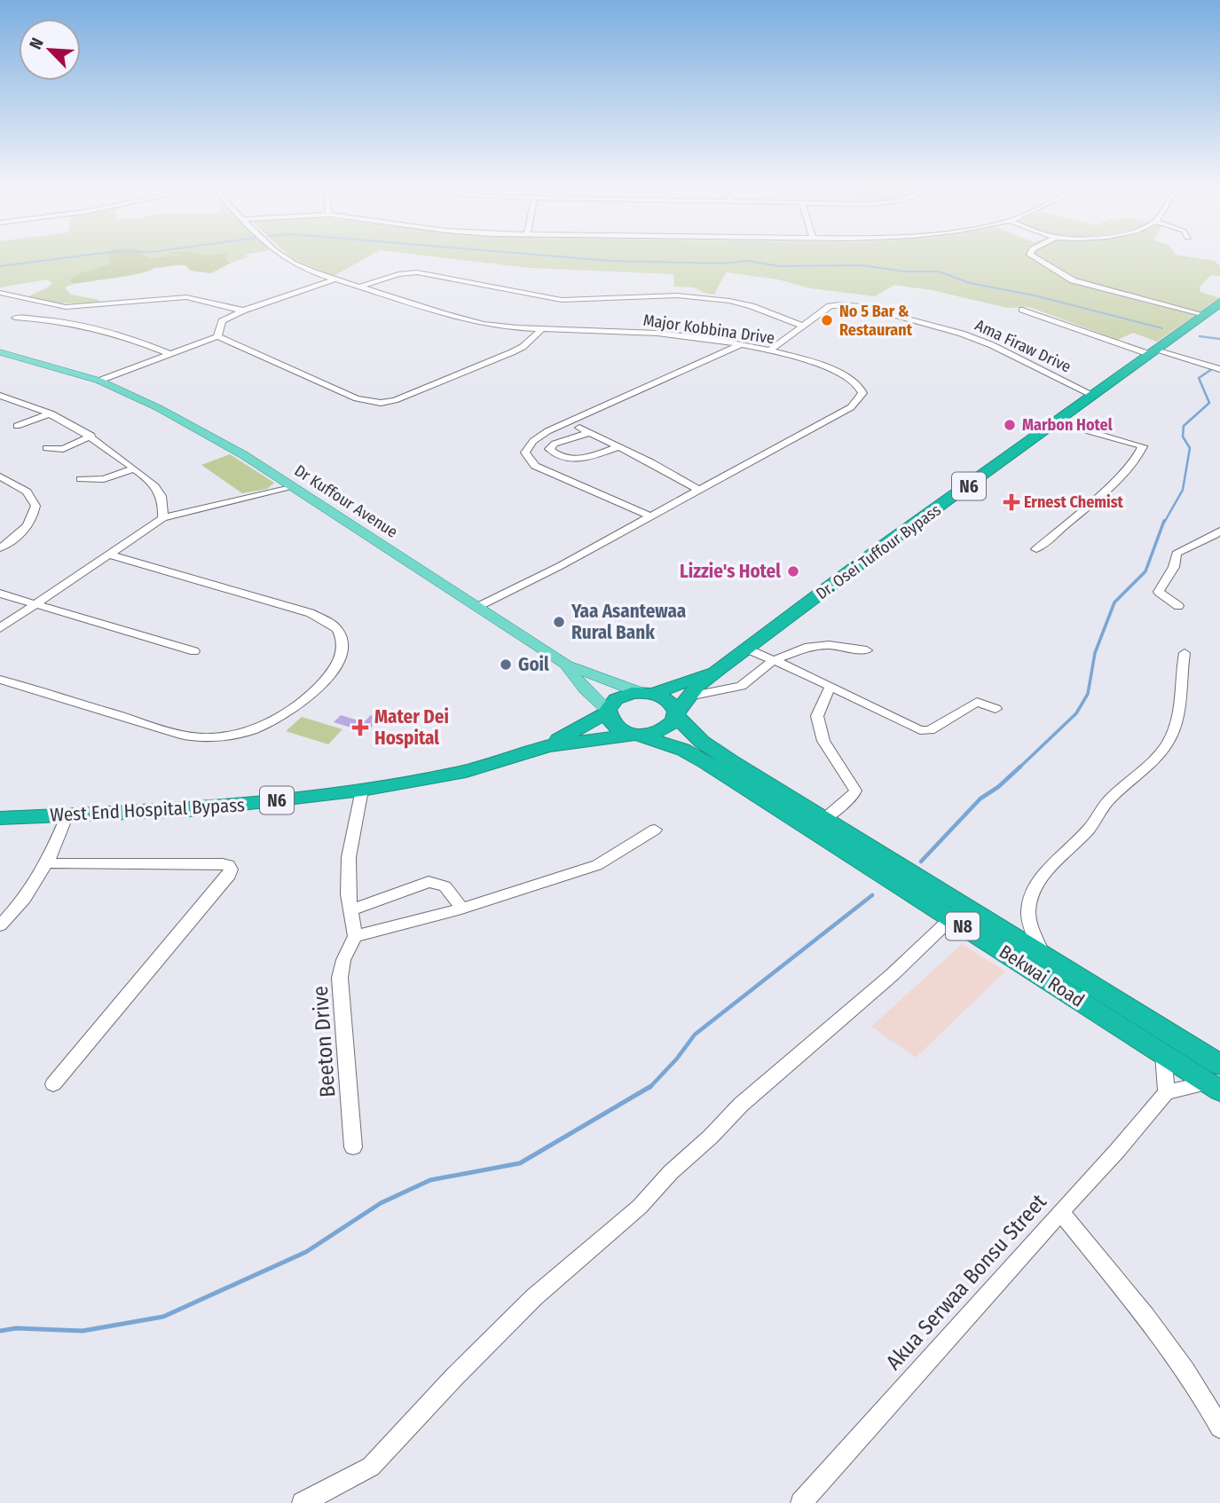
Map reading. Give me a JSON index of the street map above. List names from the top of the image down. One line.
{"streets":{"highway":["N6","Dr. Osei Tuffour Bypass","West End Hospital Bypass","N8","Bekwai Road"],"main road":["Dr Kuffour Avenue"],"street":["Major Kobbina Drive","Ama Firaw Drive","Beeton Drive","Akua Serwaa Bonsu Street"]},"crossings":[["Major Kobbina Drive","Ama Firaw Drive"],["Major Kobbina Drive","Dr Kuffour Avenue"],["Ama Firaw Drive","Dr. Osei Tuffour Bypass"],["N6","Dr. Osei Tuffour Bypass"],["N6","West End Hospital Bypass"],["N6","N8"],["Dr. Osei Tuffour Bypass","West End Hospital Bypass"],["Dr. Osei Tuffour Bypass","N8"],["West End Hospital Bypass","N8"],["N8","Bekwai Road"]],"places":{"other":["No 5 Bar & Restaurant","Marbon Hotel","Lizzie's Hotel","Yaa Asantewaa Rural Bank","Goil"],"health":["Ernest Chemist","Mater Dei Hospital"]},"north":"top left"}
